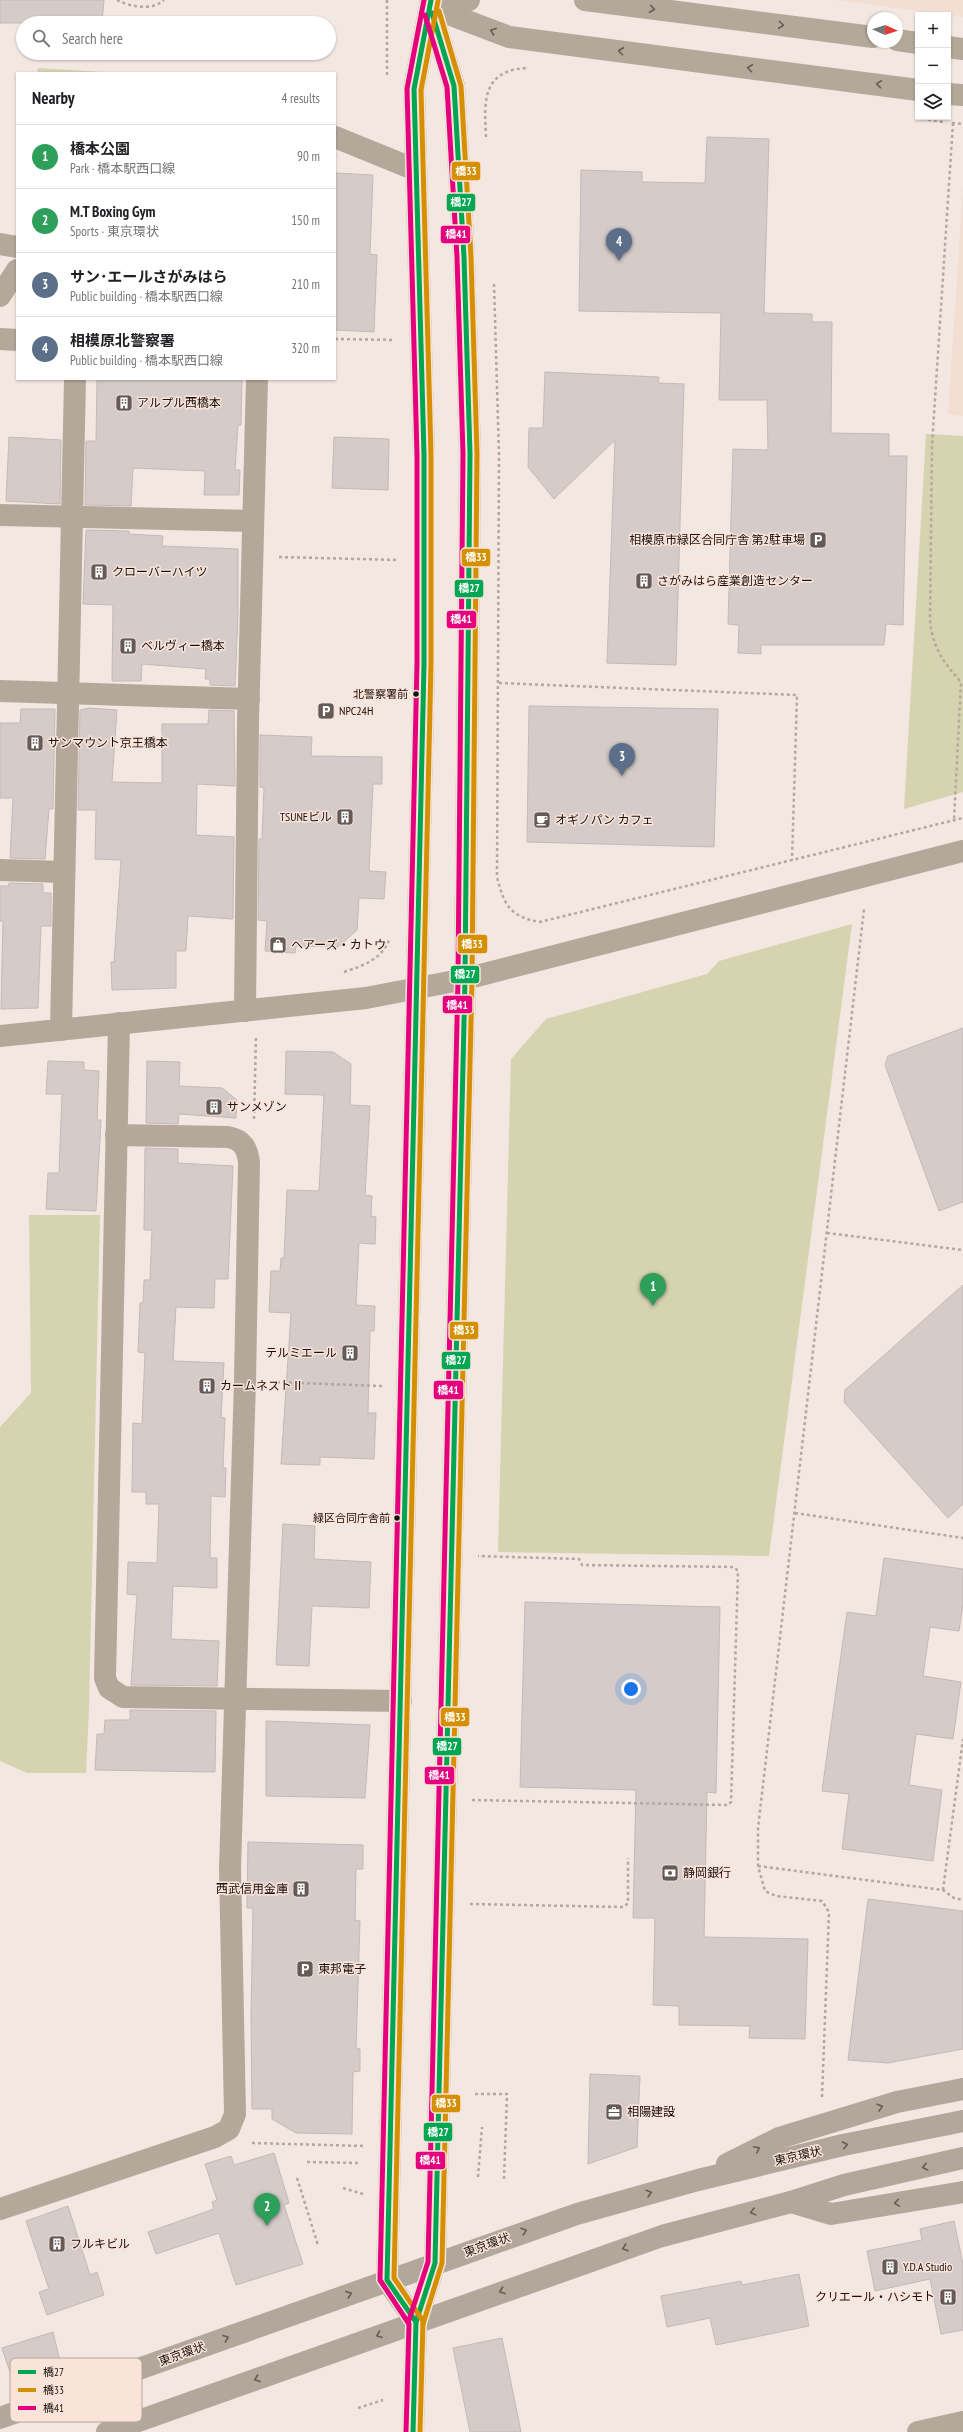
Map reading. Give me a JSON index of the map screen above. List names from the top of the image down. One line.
{"streets":{"highway":["東京環状"]},"places":{"building":["アルプル西橋本","クローバーハイツ","さがみはら産業創造センター","ベルヴィー橋本","サンマウント京王橋本","TSUNEビル","サンメゾン","テルミエール","カームネストⅡ","西武信用金庫","フルキビル","Y.D.A Studio","クリエール・ハシモト"],"parking":["相模原市緑区合同庁舎 第2駐車場","NPC24H","東邦電子"],"other":["北警察署前","緑区合同庁舎前"],"cafe":["オギノパン カフェ"],"shop":["ヘアーズ・カトウ"],"bank":["静岡銀行"],"office":["相陽建設"]},"lines":["transit line 橋27","transit line 橋41","transit line 橋33"],"legend":["橋27","橋33","橋41"],"north":"right","page":{"map_buttons":["+","−"],"search":"Search here","heading":["Nearby","4 results"],"list":[{"mark":"1","name":"橋本公園","note":"Park · 橋本駅西口線","value":"90 m"},{"mark":"2","name":"M.T Boxing Gym","note":"Sports · 東京環状","value":"150 m"},{"mark":"3","name":"サン･エールさがみはら","note":"Public building · 橋本駅西口線","value":"210 m"},{"mark":"4","name":"相模原北警察署","note":"Public building · 橋本駅西口線","value":"320 m"}],"pins":["4","3","1","2"]}}
